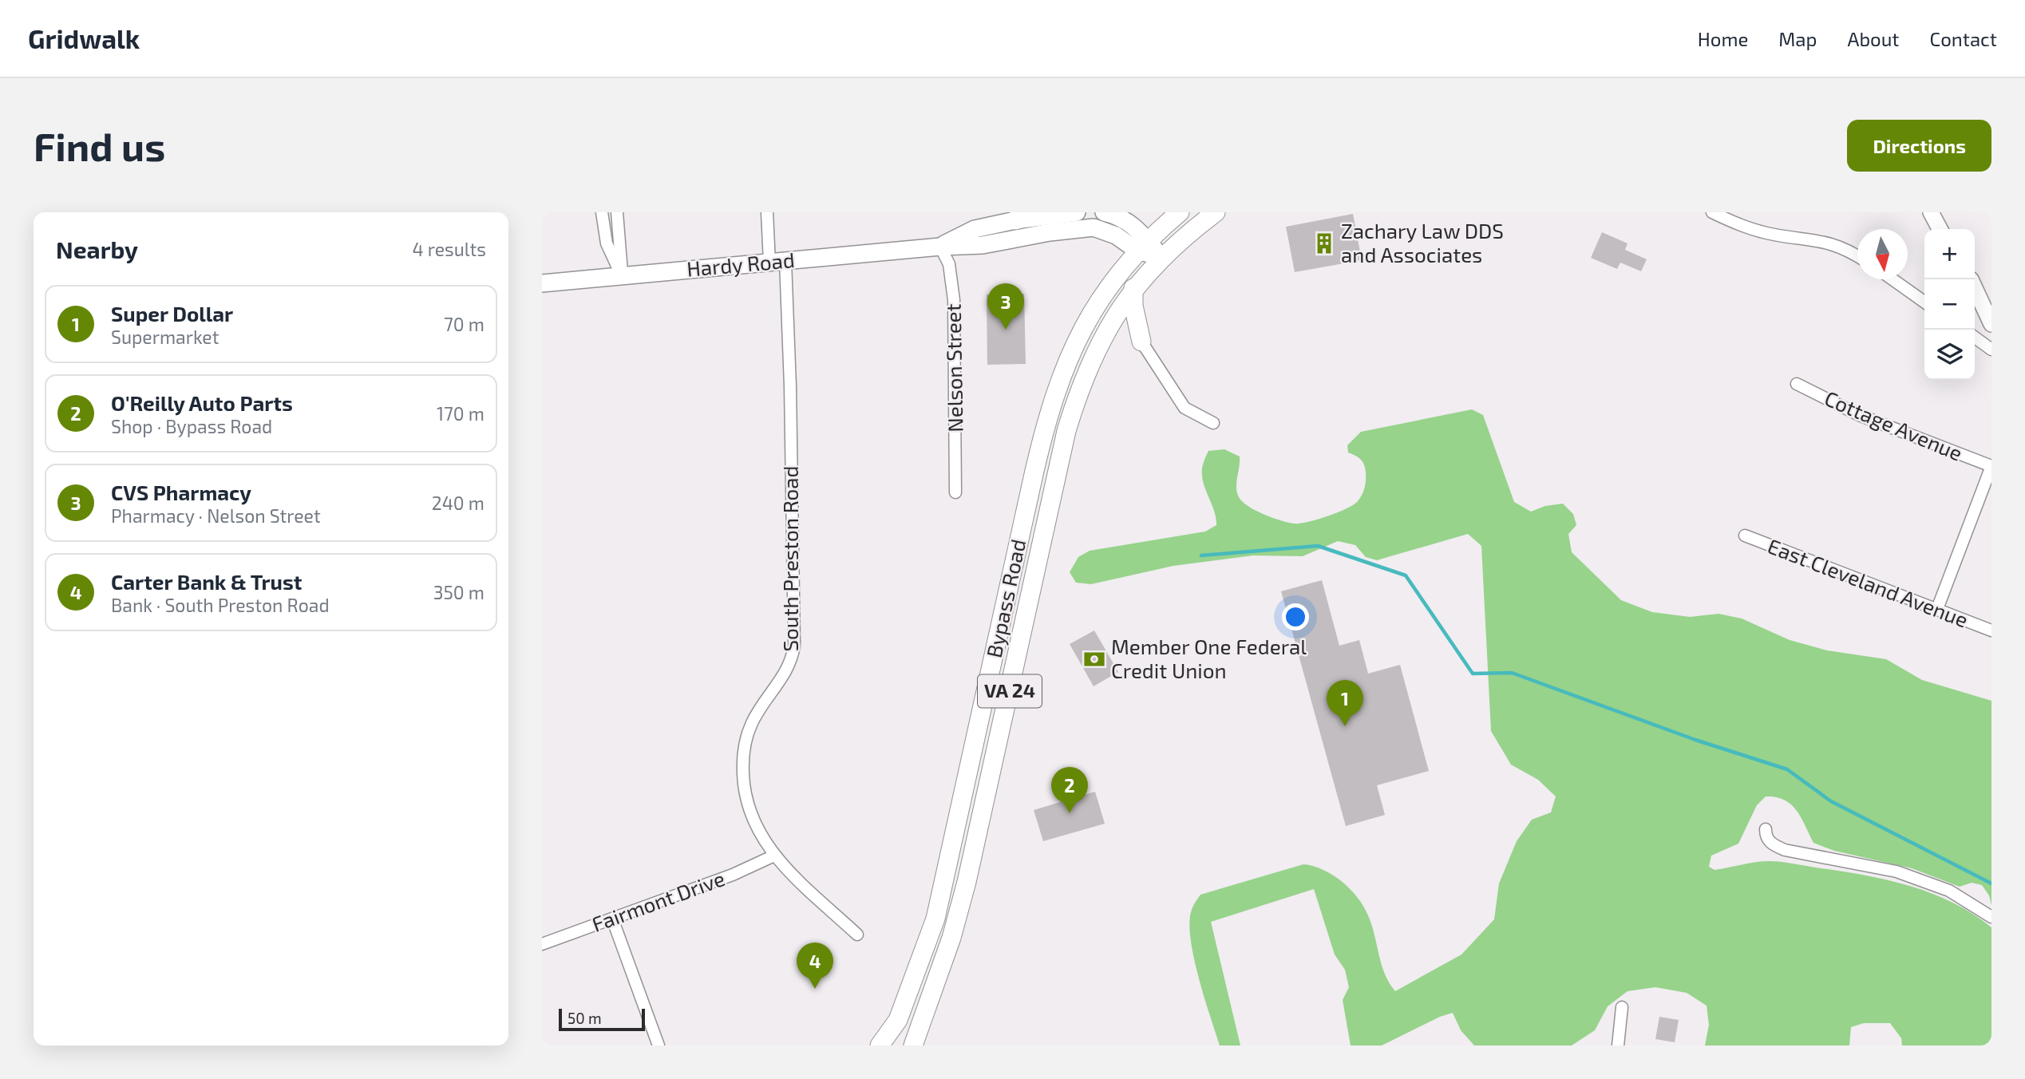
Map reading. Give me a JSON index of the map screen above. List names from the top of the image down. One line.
{"streets":{"main road":["Hardy Road","Bypass Road","VA 24"],"street":["Nelson Street","Cottage Avenue","South Preston Road","East Cleveland Avenue","Fairmont Drive"]},"crossings":[["Hardy Road","Nelson Street"],["Hardy Road","South Preston Road"],["Hardy Road","Bypass Road"],["Hardy Road","VA 24"],["South Preston Road","Fairmont Drive"],["Bypass Road","VA 24"]],"places":{"building":["Zachary Law DDS and Associates"],"bank":["Member One Federal Credit Union"]},"scale_bar":"50 m","north":"bottom","page":{"header":"Gridwalk","nav":["Home","Map","About","Contact"],"buttons":"Directions","title":"Find us","heading":["Nearby","4 results"],"map_buttons":["+","−"],"pins":["3","1","2","4"],"list":[{"mark":"1","name":"Super Dollar","note":"Supermarket","value":"70 m"},{"mark":"2","name":"O'Reilly Auto Parts","note":"Shop · Bypass Road","value":"170 m"},{"mark":"3","name":"CVS Pharmacy","note":"Pharmacy · Nelson Street","value":"240 m"},{"mark":"4","name":"Carter Bank & Trust","note":"Bank · South Preston Road","value":"350 m"}],"scale":"50 m"}}
